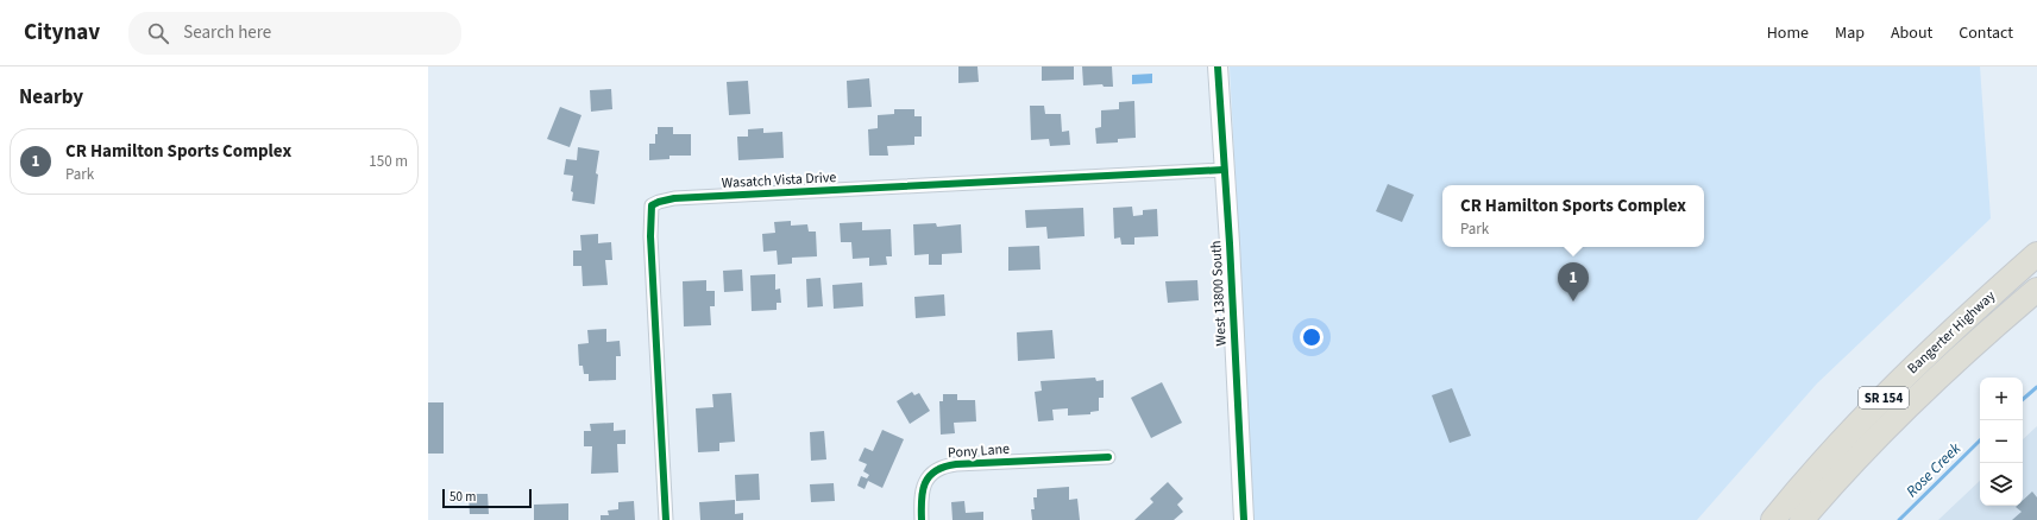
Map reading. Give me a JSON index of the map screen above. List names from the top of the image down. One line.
{"streets":{"highway":["Bangerter Highway","SR 154"],"street":["Wasatch Vista Drive","West 13800 South","Pony Lane"]},"crossings":[["Wasatch Vista Drive","West 13800 South"]],"water":["Rose Creek"],"scale_bar":"50 m","page":{"header":"Citynav","search":"Search here","nav":["Home","Map","About","Contact"],"heading":"Nearby","list":[{"mark":"1","name":"CR Hamilton Sports Complex","note":"Park","value":"150 m"}],"popup":["CR Hamilton Sports Complex","Park"],"pins":"1","map_buttons":["+","−"],"scale":"50 m"}}
